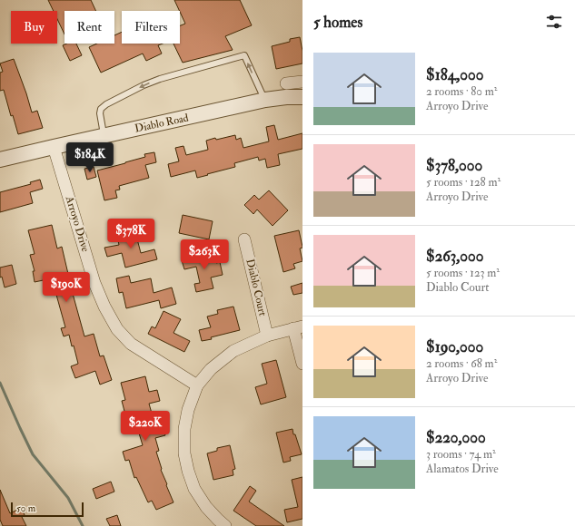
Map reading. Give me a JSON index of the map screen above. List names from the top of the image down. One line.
{"streets":{"street":["Diablo Road","Arroyo Drive","Diablo Court"]},"crossings":[["Diablo Road","Arroyo Drive"]],"scale_bar":"50 m","page":{"heading":"5 homes","chip":["Buy","Rent","Filters"],"list":[{"name":"$184,000","note":"2 rooms · 80 m² · Arroyo Drive"},{"name":"$378,000","note":"5 rooms · 128 m² · Arroyo Drive"},{"name":"$263,000","note":"5 rooms · 123 m² · Diablo Court"},{"name":"$190,000","note":"2 rooms · 68 m² · Arroyo Drive"},{"name":"$220,000","note":"3 rooms · 74 m² · Alamatos Drive"}],"price":["$184K","$378K","$263K","$190K","$220K"],"scale":"50 m"}}
